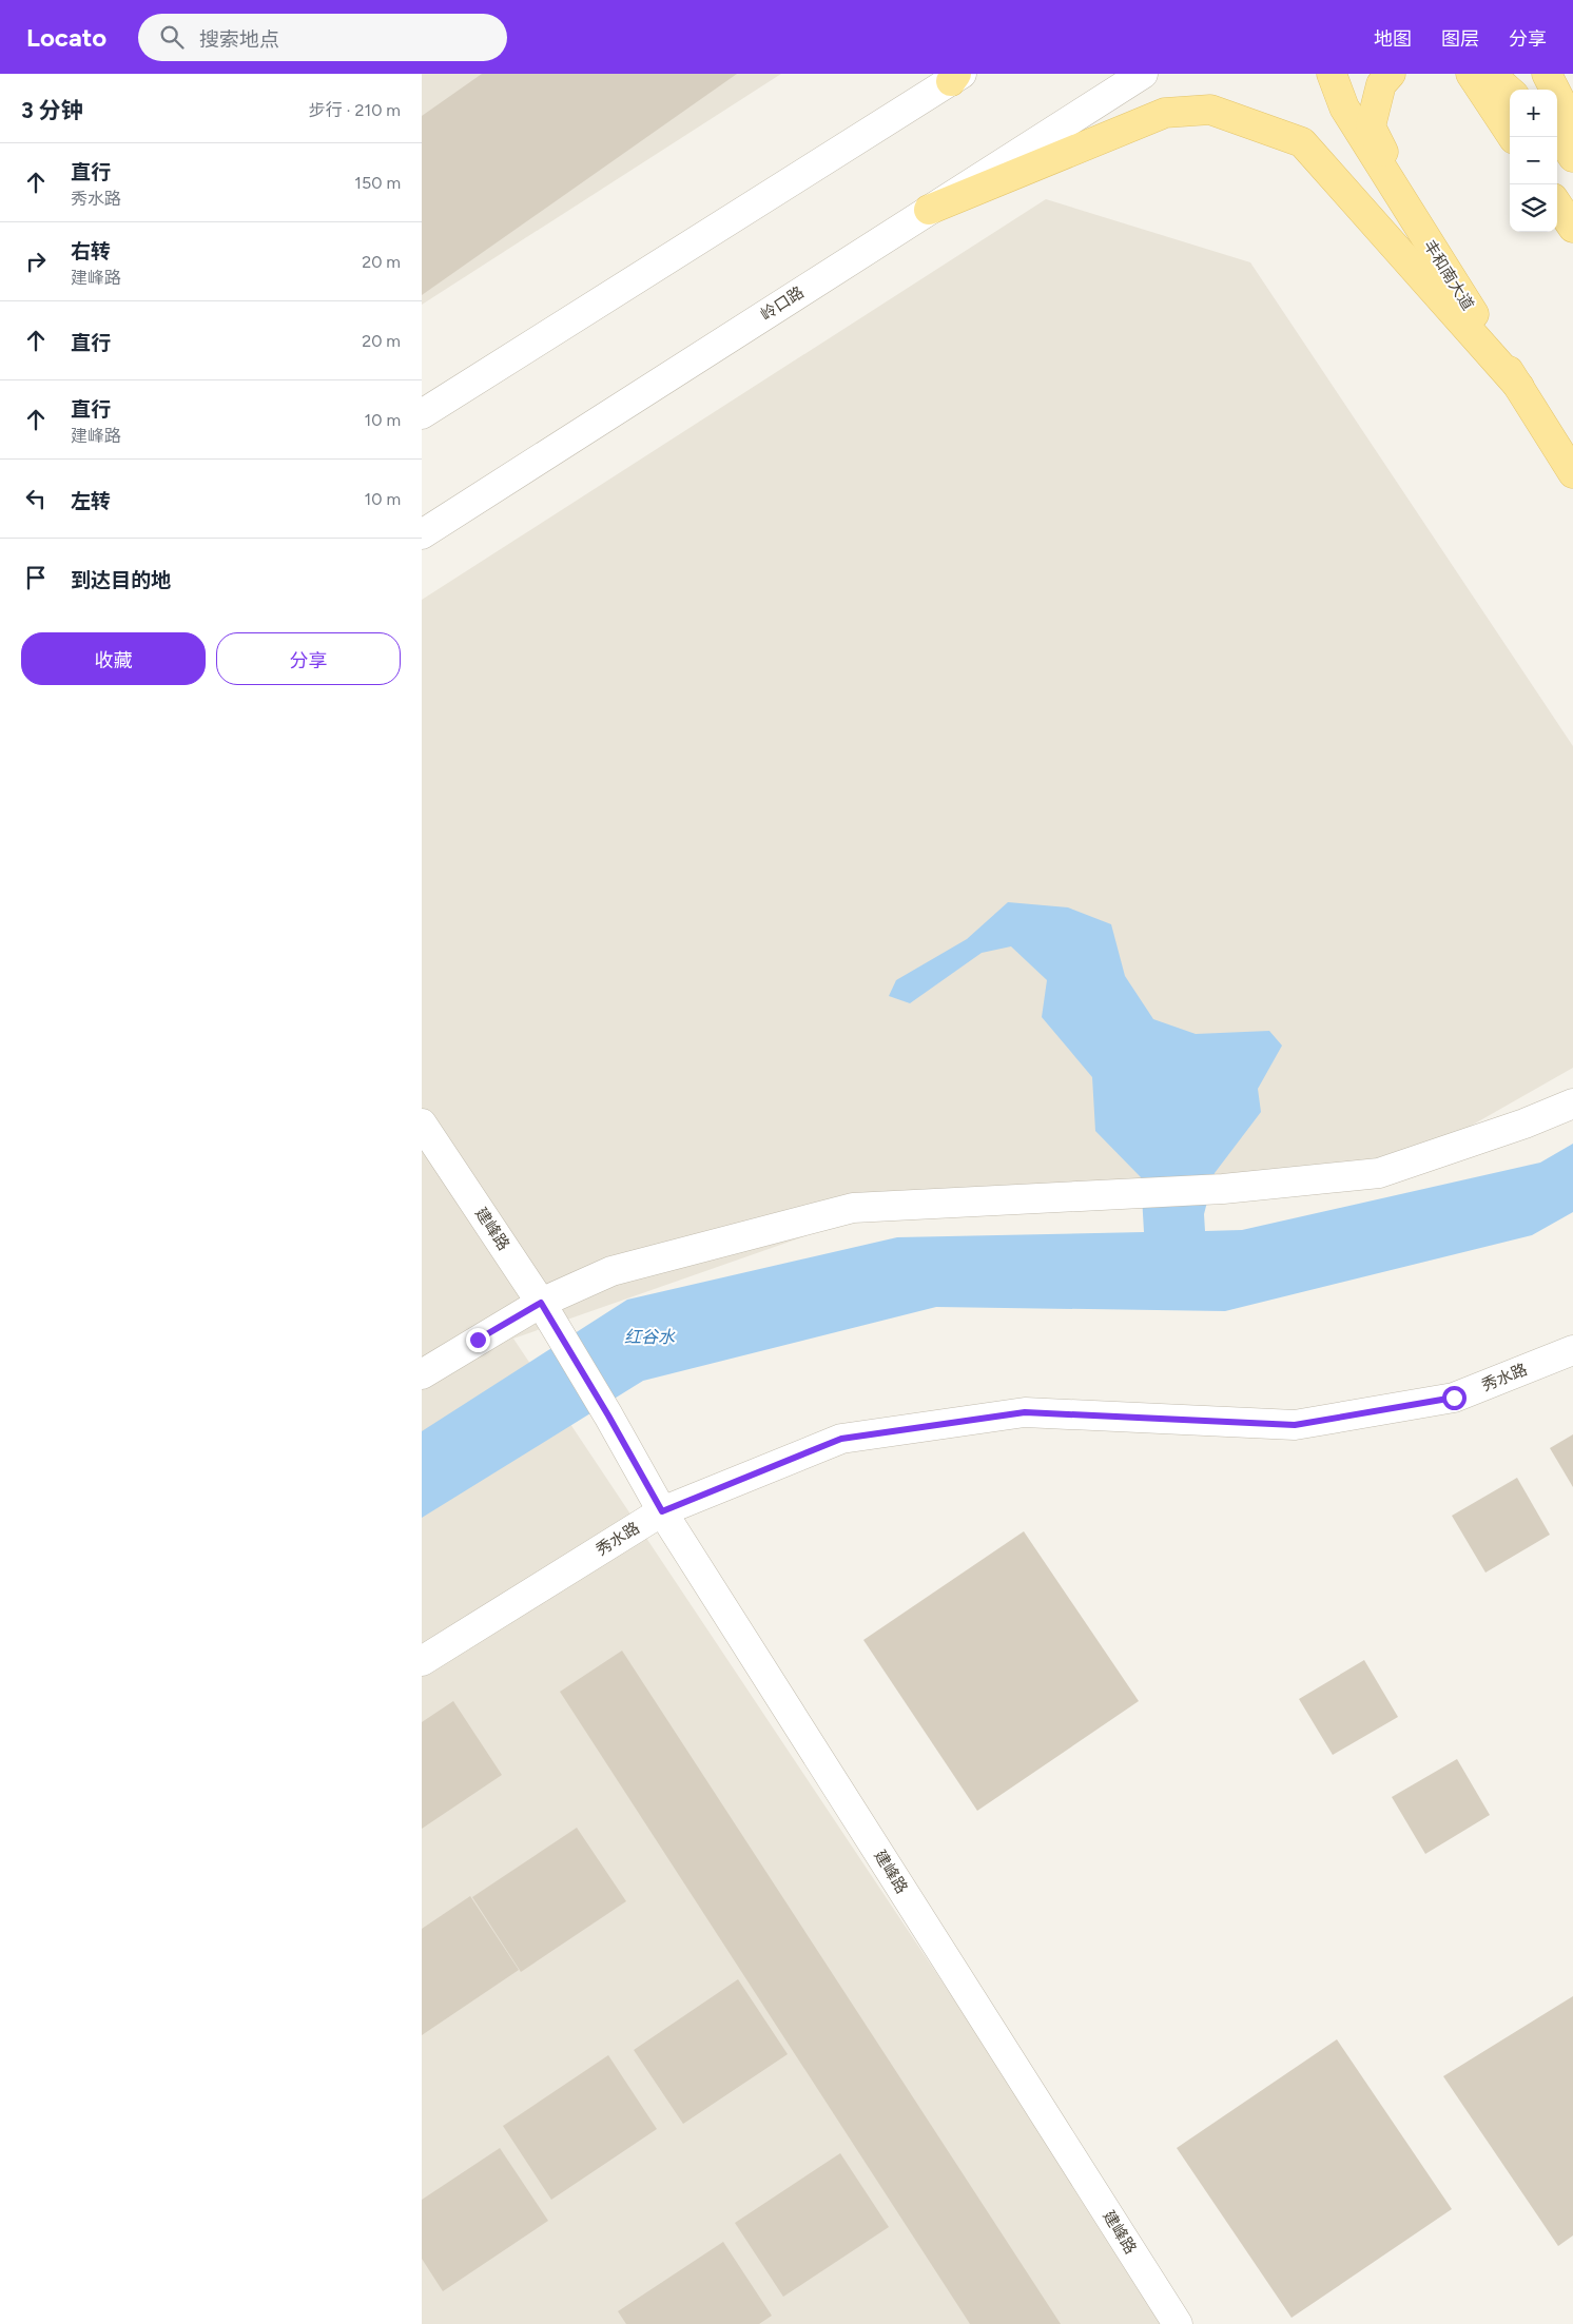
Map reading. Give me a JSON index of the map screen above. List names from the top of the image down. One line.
{"streets":{"main road":["丰和南大道"],"street":["岭口路","建峰路","秀水路"]},"crossings":[["建峰路","秀水路"]],"water":["红谷水"],"page":{"header":"Locato","search":"搜索地点","nav":["地图","图层","分享"],"heading":["3 分钟","步行 · 210 m"],"map_buttons":["+","−"],"list":[["直行","秀水路","150 m"],["右转","建峰路","20 m"],["直行","20 m"],["直行","建峰路","10 m"],["左转","10 m"],"到达目的地"],"buttons":["收藏","分享"]}}
